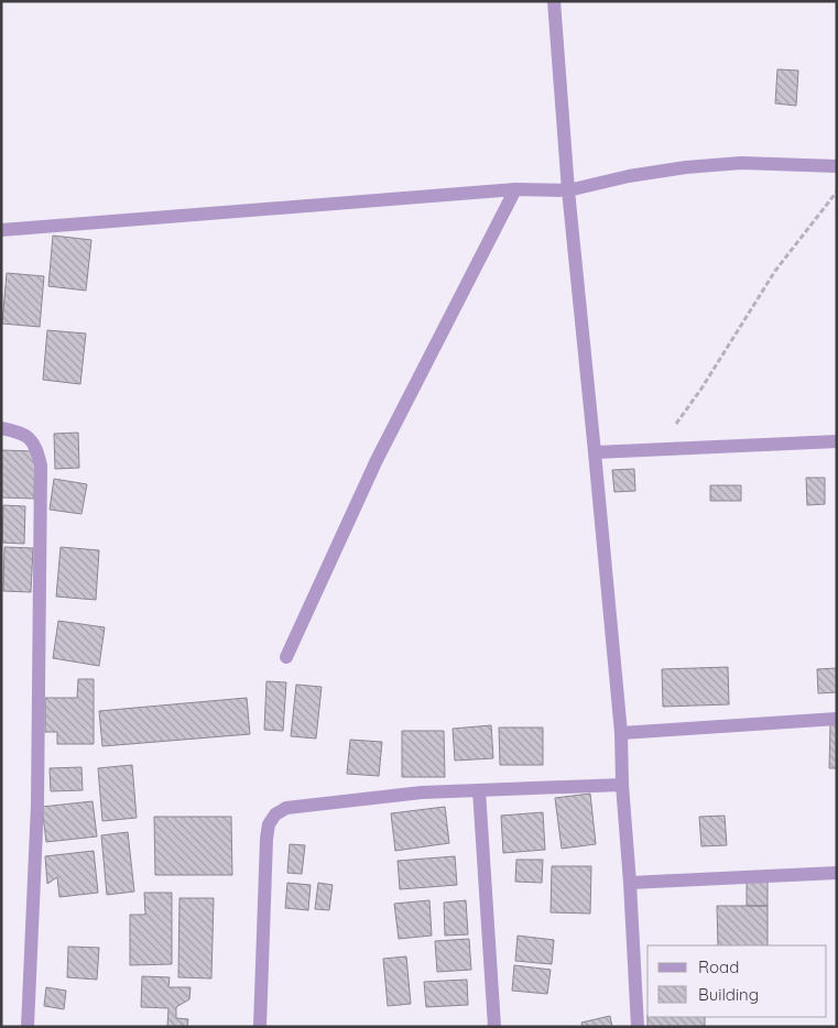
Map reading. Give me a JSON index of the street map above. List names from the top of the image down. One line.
{"legend":["Road","Building"]}
